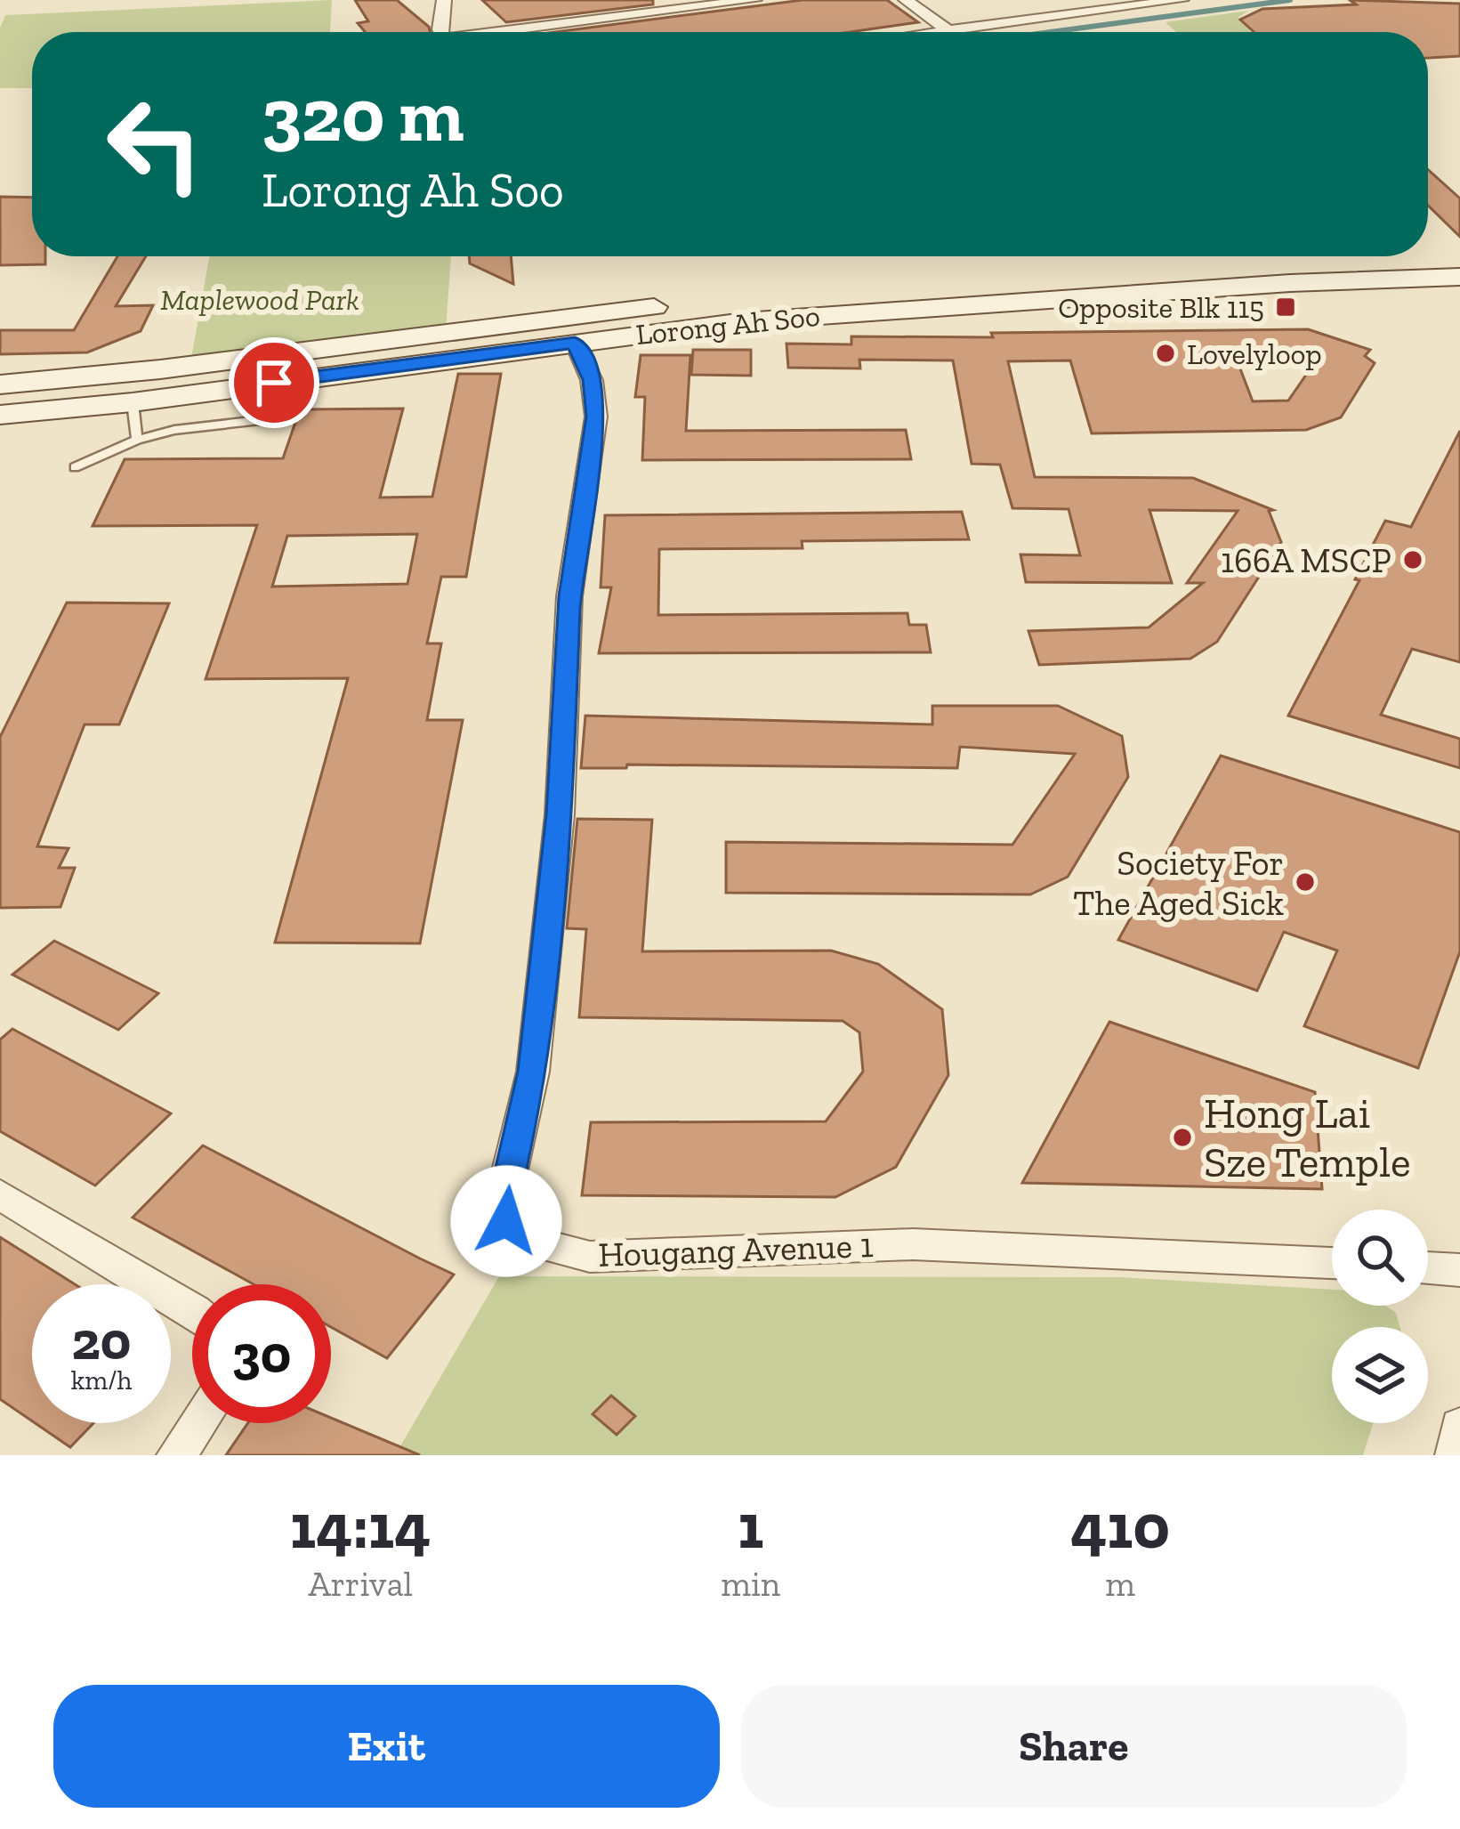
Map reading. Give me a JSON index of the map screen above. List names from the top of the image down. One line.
{"streets":{"main road":["Lorong Ah Soo"],"street":["Hougang Avenue 1"]},"crossings":[["Lorong Ah Soo","Hougang Avenue 1"]],"parks":["Maplewood Park"],"places":{"transit":["Opposite Blk 115"],"other":["Lovelyloop","166A MSCP","Society For The Aged Sick","Hong Lai Sze Temple"]},"page":{"turn":["320 m","Lorong Ah Soo"],"speed":"20 km/h","limit":"30","eta":["14:14","Arrival","1","min","410","m"],"buttons":["Exit","Share"]}}
